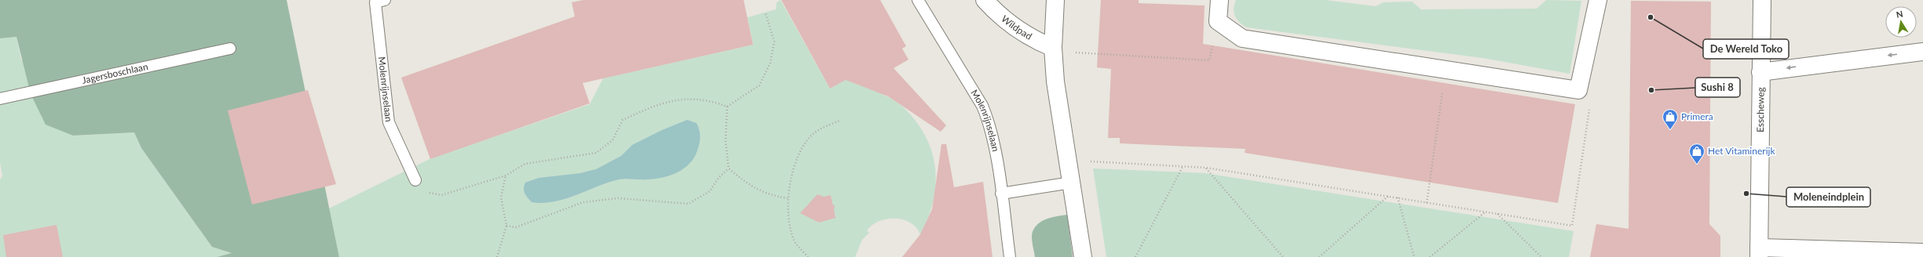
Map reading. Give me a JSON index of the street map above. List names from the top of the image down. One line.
{"streets":{"street":["Wildpad","Esscheweg"],"lane":["Jagersboschlaan","Molenrijnselaan"]},"places":{"other":["De Wereld Toko","Sushi 8","Moleneindplein"],"shop":["Primera","Het Vitaminerijk"]},"north":"top"}
